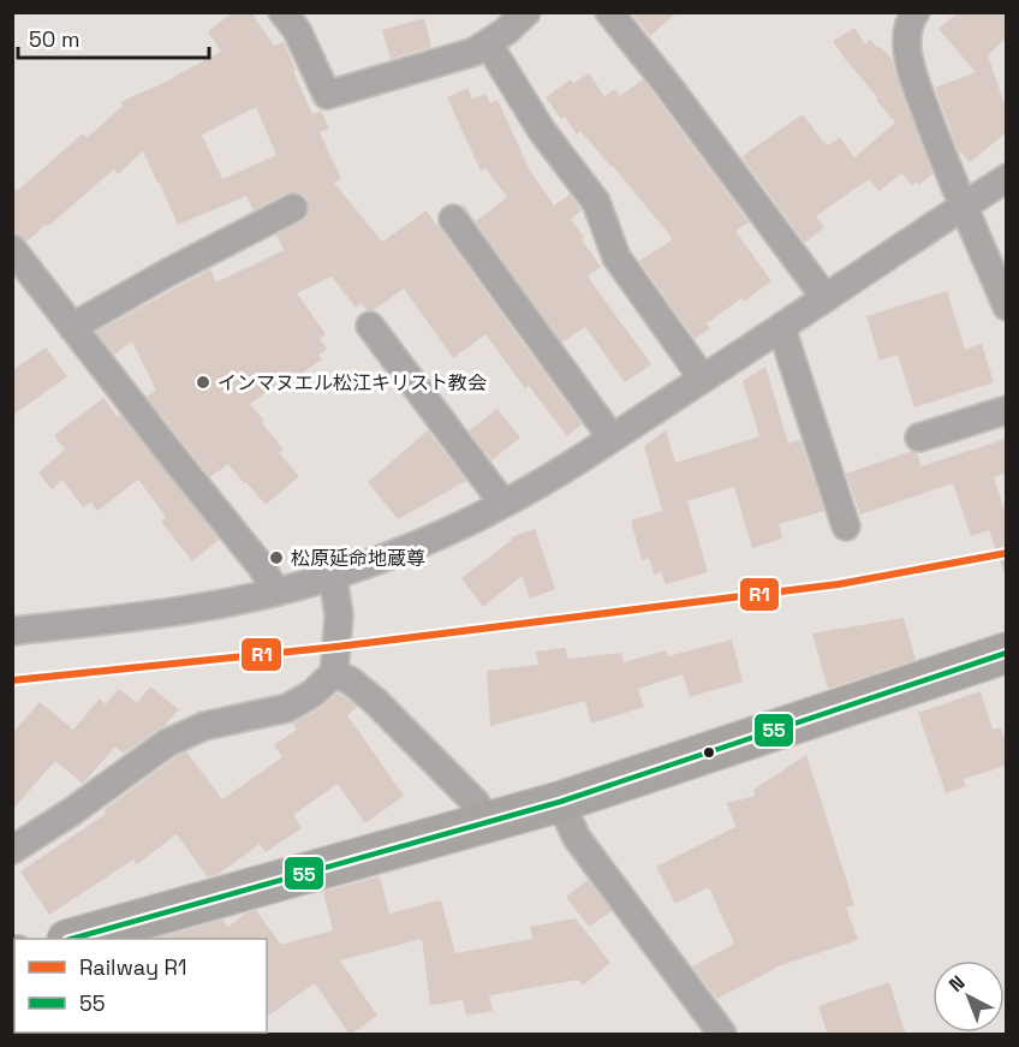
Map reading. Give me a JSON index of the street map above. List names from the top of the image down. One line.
{"places":["インマヌエル松江キリスト教会","松原延命地蔵尊"],"lines":["rail line R1","transit line 55"],"legend":["Railway R1","55"],"scale_bar":"50 m","north":"top left"}
